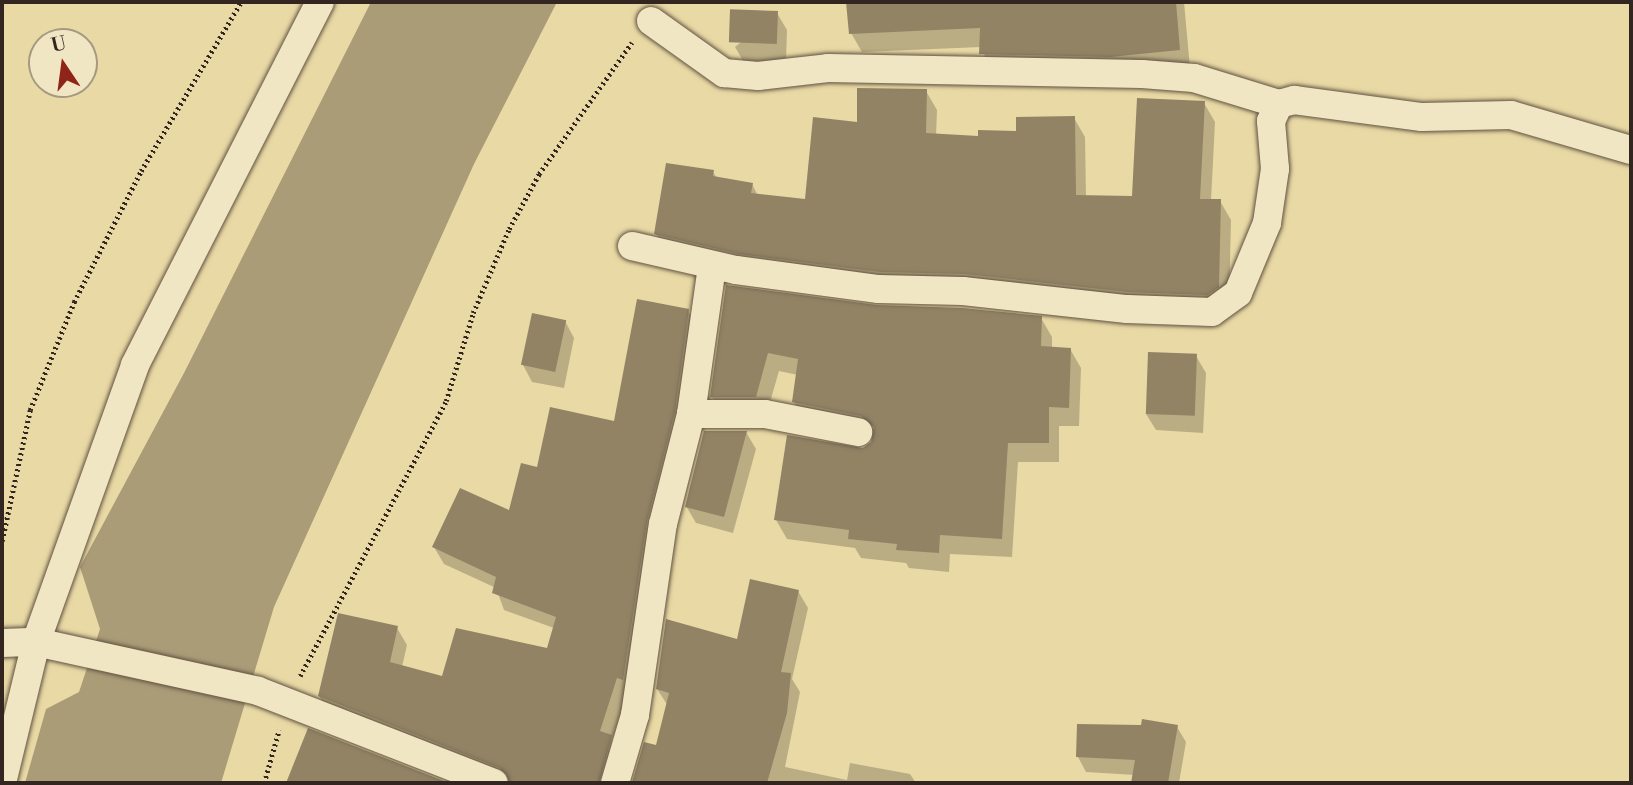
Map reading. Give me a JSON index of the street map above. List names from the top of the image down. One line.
{"north":"top"}
